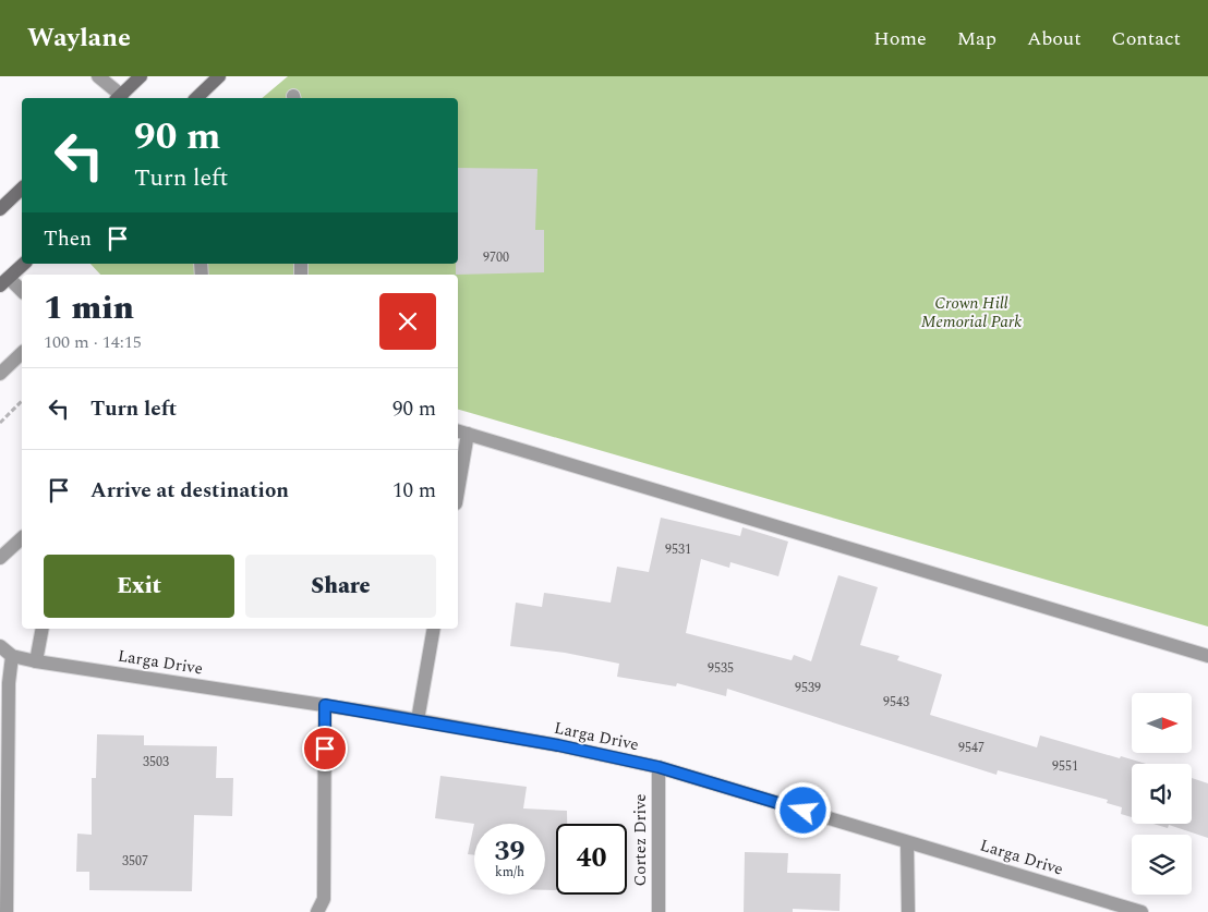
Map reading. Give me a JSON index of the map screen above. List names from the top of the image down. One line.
{"streets":{"street":["Larga Drive","Cortez Drive"]},"crossings":[["Larga Drive","Cortez Drive"]],"parks":["Crown Hill Memorial Park"],"house_numbers":["9700","9531","9535","9539","9543","9547","3503","9551","3507"],"north":"right","page":{"header":"Waylane","nav":["Home","Map","About","Contact"],"turn":["90 m","Turn left"],"then":"Then","heading":["1 min","100 m · 14:15"],"list":[{"name":"Turn left","value":"90 m"},{"name":"Arrive at destination","value":"10 m"}],"buttons":["Exit","Share"],"speed":"39 km/h","limit":"40"}}
